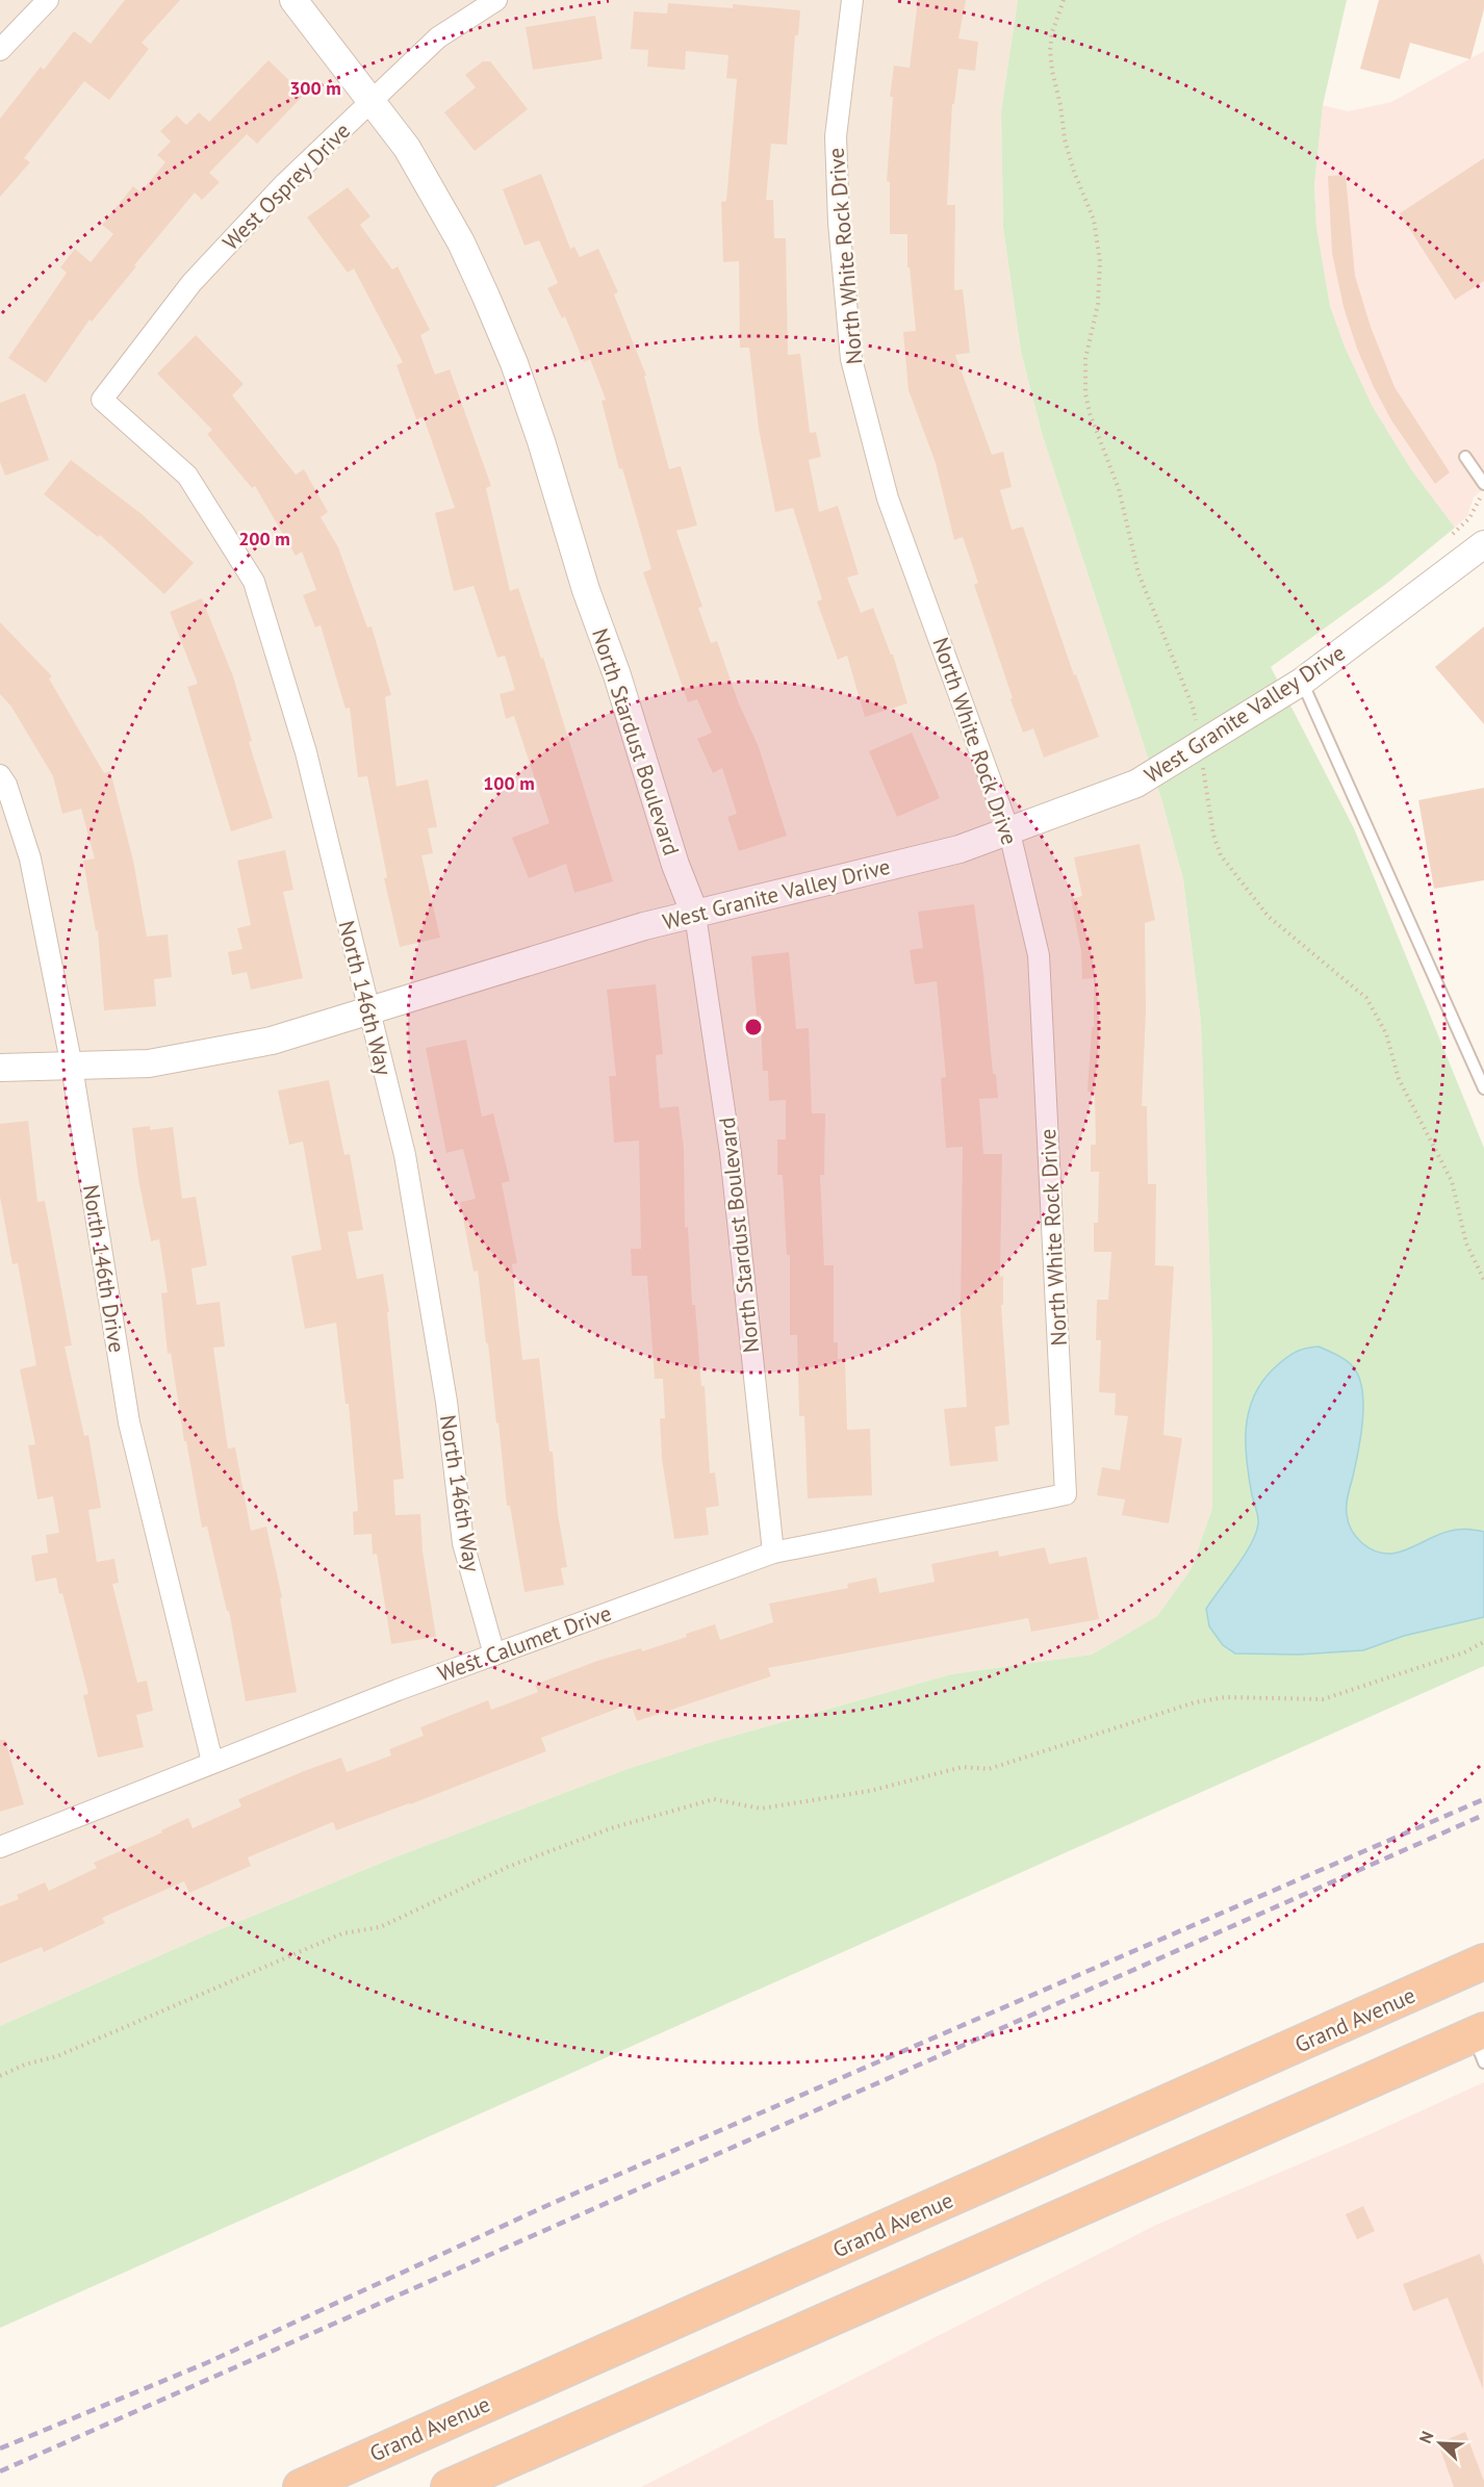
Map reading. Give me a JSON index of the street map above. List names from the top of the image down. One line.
{"streets":{"highway":["Grand Avenue"],"street":["West Osprey Drive","North White Rock Drive","West Granite Valley Drive","North Stardust Boulevard","North 146th Way","North 146th Drive","West Calumet Drive"]},"crossings":[["West Osprey Drive","North Stardust Boulevard"],["West Osprey Drive","North 146th Way"],["North White Rock Drive","West Granite Valley Drive"],["North White Rock Drive","West Calumet Drive"],["West Granite Valley Drive","North Stardust Boulevard"],["West Granite Valley Drive","North 146th Way"],["West Granite Valley Drive","North 146th Drive"],["North Stardust Boulevard","West Calumet Drive"],["North 146th Way","West Calumet Drive"],["North 146th Drive","West Calumet Drive"]],"north":"top left","rings":["300 m","200 m","100 m"]}
